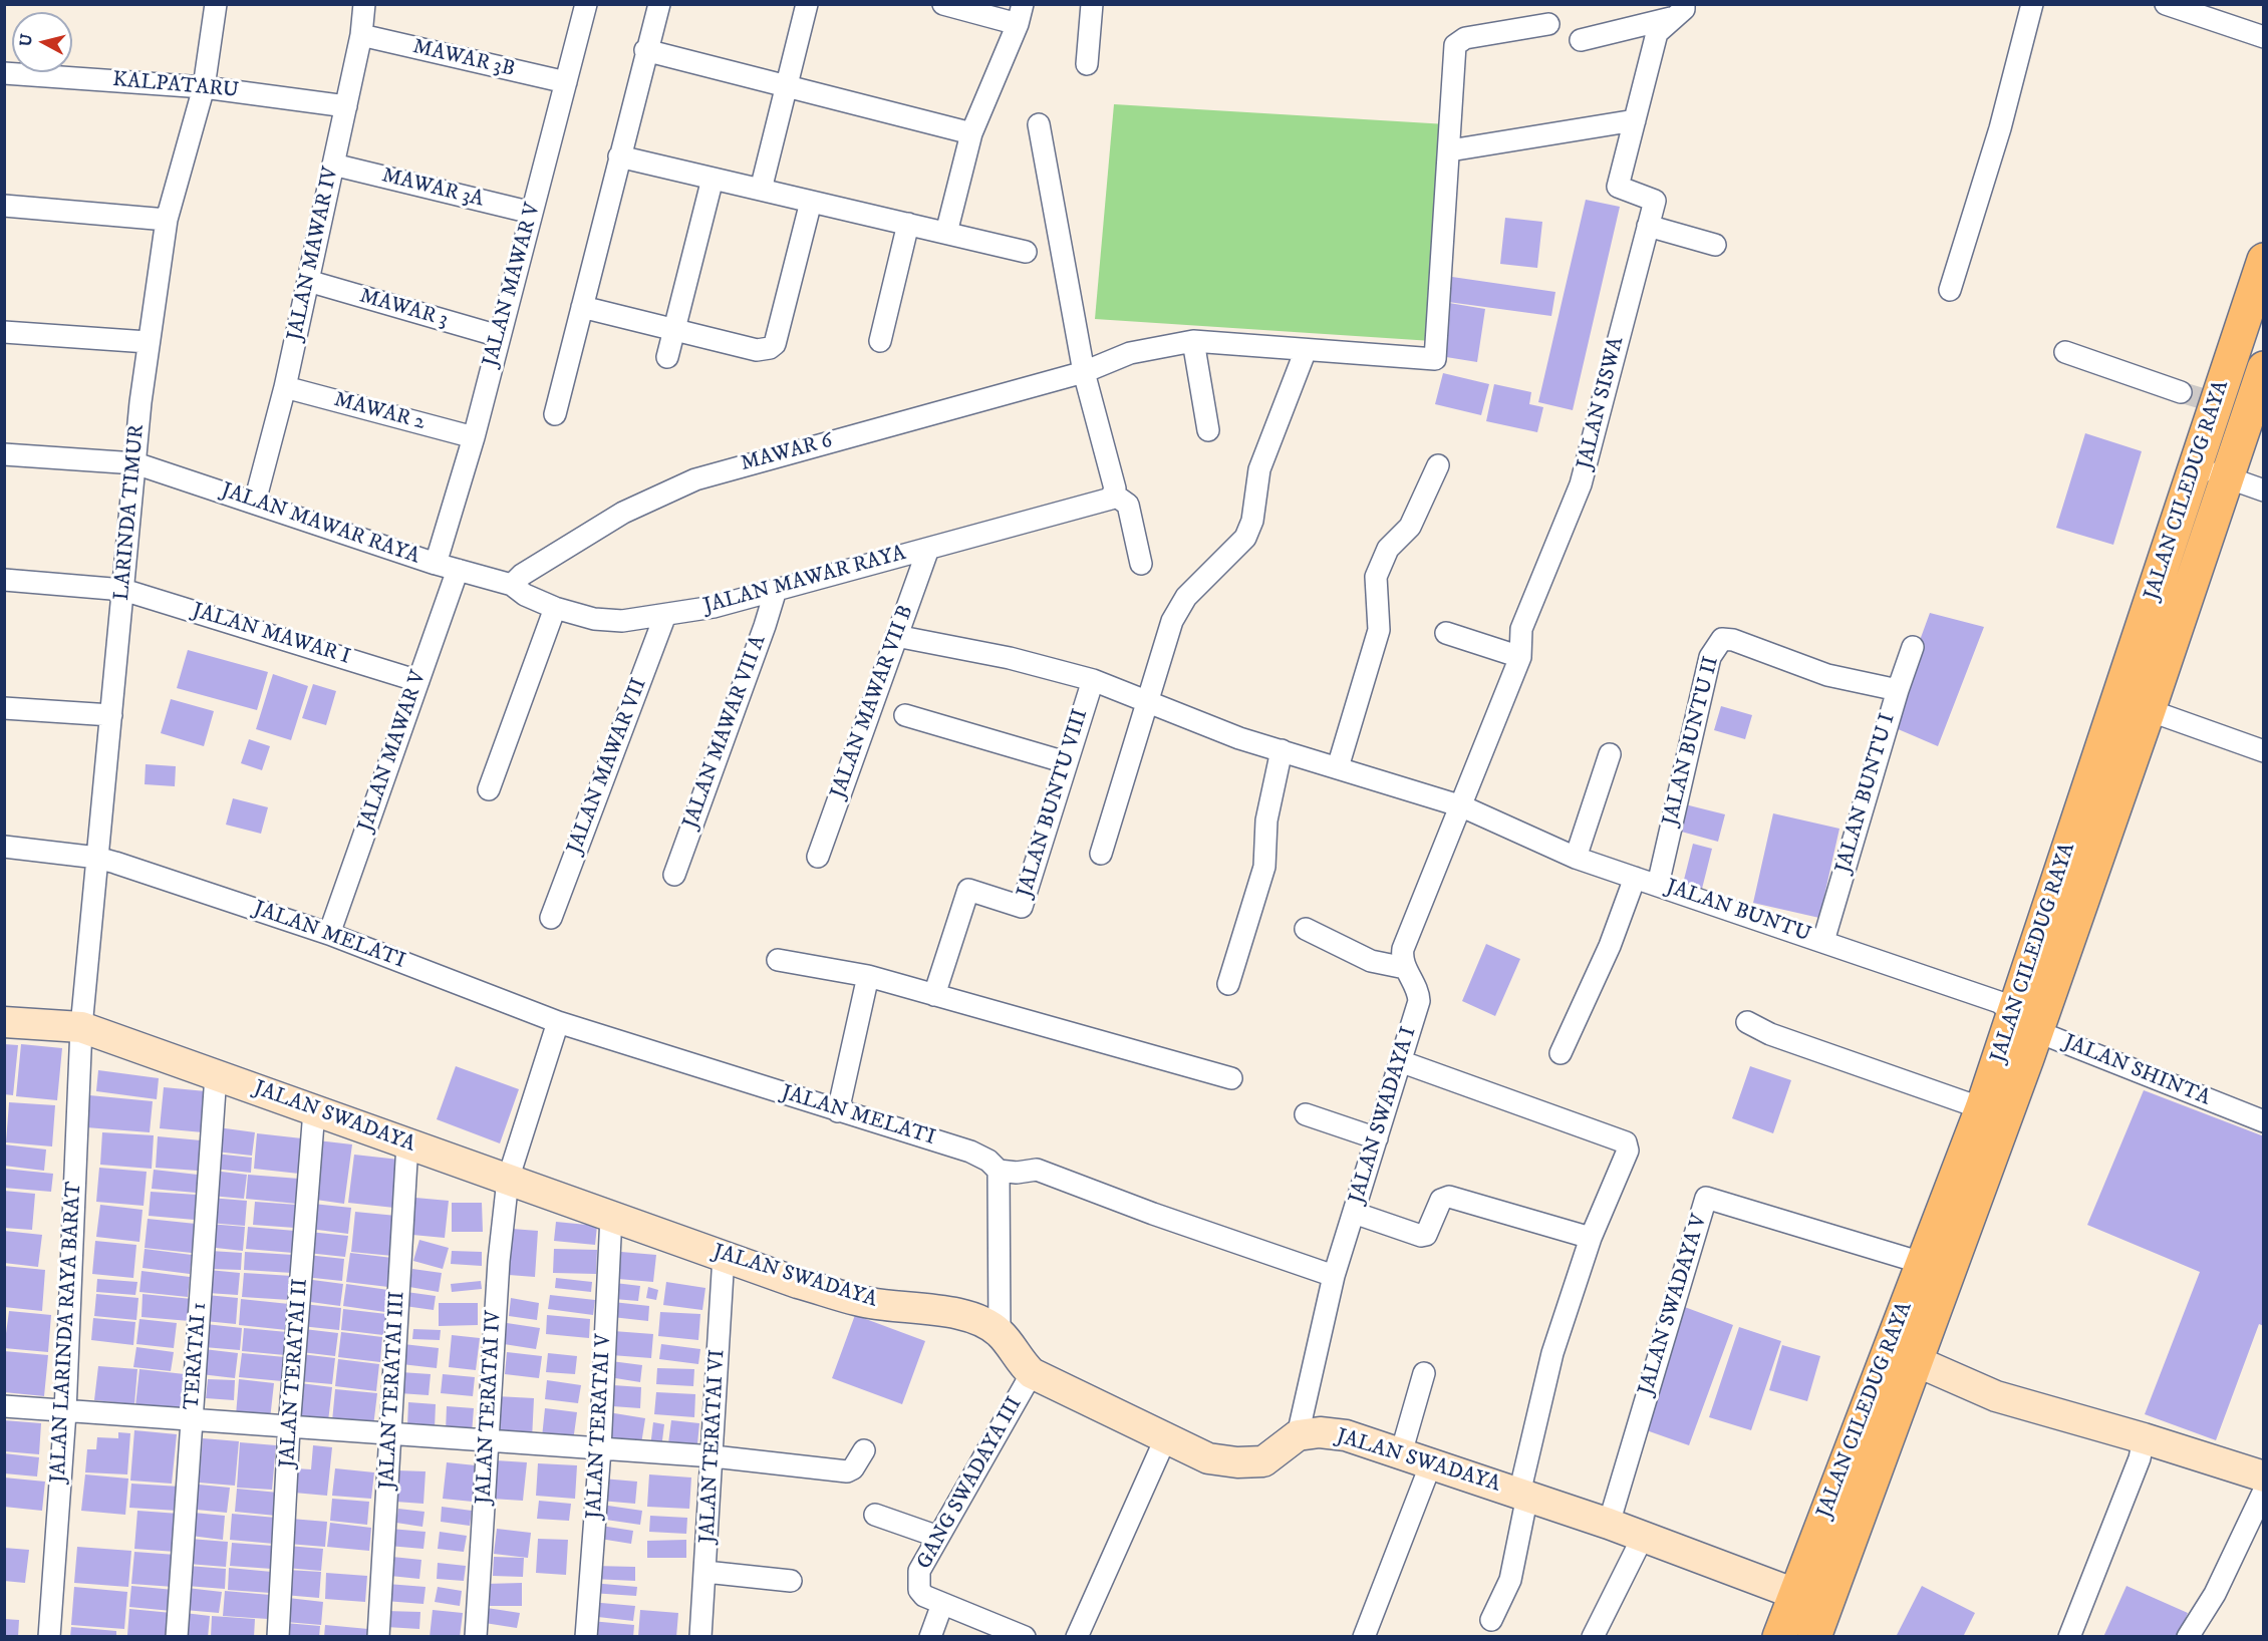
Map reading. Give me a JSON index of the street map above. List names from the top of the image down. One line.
{"streets":{"main road":["JALAN CILEDUG RAYA"],"street":["MAWAR 3B","KALPATARU","MAWAR 3A","JALAN MAWAR IV","JALAN MAWAR V","MAWAR 3","JALAN SISWA","MAWAR 2","MAWAR 6","LARINDA TIMUR","JALAN MAWAR RAYA","JALAN MAWAR I","JALAN MAWAR VII B","JALAN MAWAR VII A","JALAN BUNTU II","JALAN MAWAR VII","JALAN BUNTU I","JALAN BUNTU VIII","JALAN BUNTU","JALAN MELATI","JALAN SHINTA","JALAN SWADAYA I","JALAN SWADAYA","JALAN SWADAYA V","JALAN LARINDA RAYA BARAT","TERATAI 1","JALAN TERATAI II","JALAN TERATAI III","JALAN TERATAI IV","JALAN TERATAI V","JALAN TERATAI VI","GANG SWADAYA III"]},"crossings":[["MAWAR 3B","JALAN MAWAR IV"],["MAWAR 3B","JALAN MAWAR V"],["KALPATARU","JALAN MAWAR IV"],["KALPATARU","LARINDA TIMUR"],["MAWAR 3A","JALAN MAWAR IV"],["MAWAR 3A","JALAN MAWAR V"],["JALAN MAWAR IV","MAWAR 3"],["JALAN MAWAR IV","MAWAR 2"],["JALAN MAWAR IV","JALAN MAWAR RAYA"],["JALAN MAWAR V","MAWAR 3"],["JALAN MAWAR V","MAWAR 2"],["JALAN MAWAR V","JALAN MAWAR RAYA"],["JALAN MAWAR V","JALAN MAWAR I"],["JALAN MAWAR V","JALAN MELATI"],["JALAN SISWA","JALAN BUNTU"],["MAWAR 6","JALAN MAWAR RAYA"],["JALAN CILEDUG RAYA","JALAN BUNTU"],["JALAN CILEDUG RAYA","JALAN SHINTA"],["JALAN CILEDUG RAYA","JALAN SWADAYA"],["JALAN CILEDUG RAYA","JALAN SWADAYA V"],["LARINDA TIMUR","JALAN MAWAR RAYA"],["LARINDA TIMUR","JALAN MAWAR I"],["LARINDA TIMUR","JALAN MELATI"],["LARINDA TIMUR","JALAN SWADAYA"],["LARINDA TIMUR","JALAN LARINDA RAYA BARAT"],["JALAN MAWAR RAYA","JALAN MAWAR VII B"],["JALAN MAWAR RAYA","JALAN MAWAR VII A"],["JALAN MAWAR RAYA","JALAN MAWAR VII"],["JALAN MAWAR VII B","JALAN BUNTU"],["JALAN BUNTU II","JALAN BUNTU I"],["JALAN BUNTU II","JALAN BUNTU"],["JALAN BUNTU I","JALAN BUNTU"],["JALAN BUNTU VIII","JALAN BUNTU"],["JALAN BUNTU","JALAN SHINTA"],["JALAN SWADAYA I","JALAN SWADAYA"],["JALAN SWADAYA","JALAN SWADAYA V"],["JALAN SWADAYA","JALAN LARINDA RAYA BARAT"],["JALAN SWADAYA","TERATAI 1"],["JALAN SWADAYA","JALAN TERATAI II"],["JALAN SWADAYA","JALAN TERATAI III"],["JALAN SWADAYA","JALAN TERATAI IV"],["JALAN SWADAYA","JALAN TERATAI V"],["JALAN SWADAYA","JALAN TERATAI VI"],["JALAN SWADAYA","GANG SWADAYA III"]],"north":"left"}
